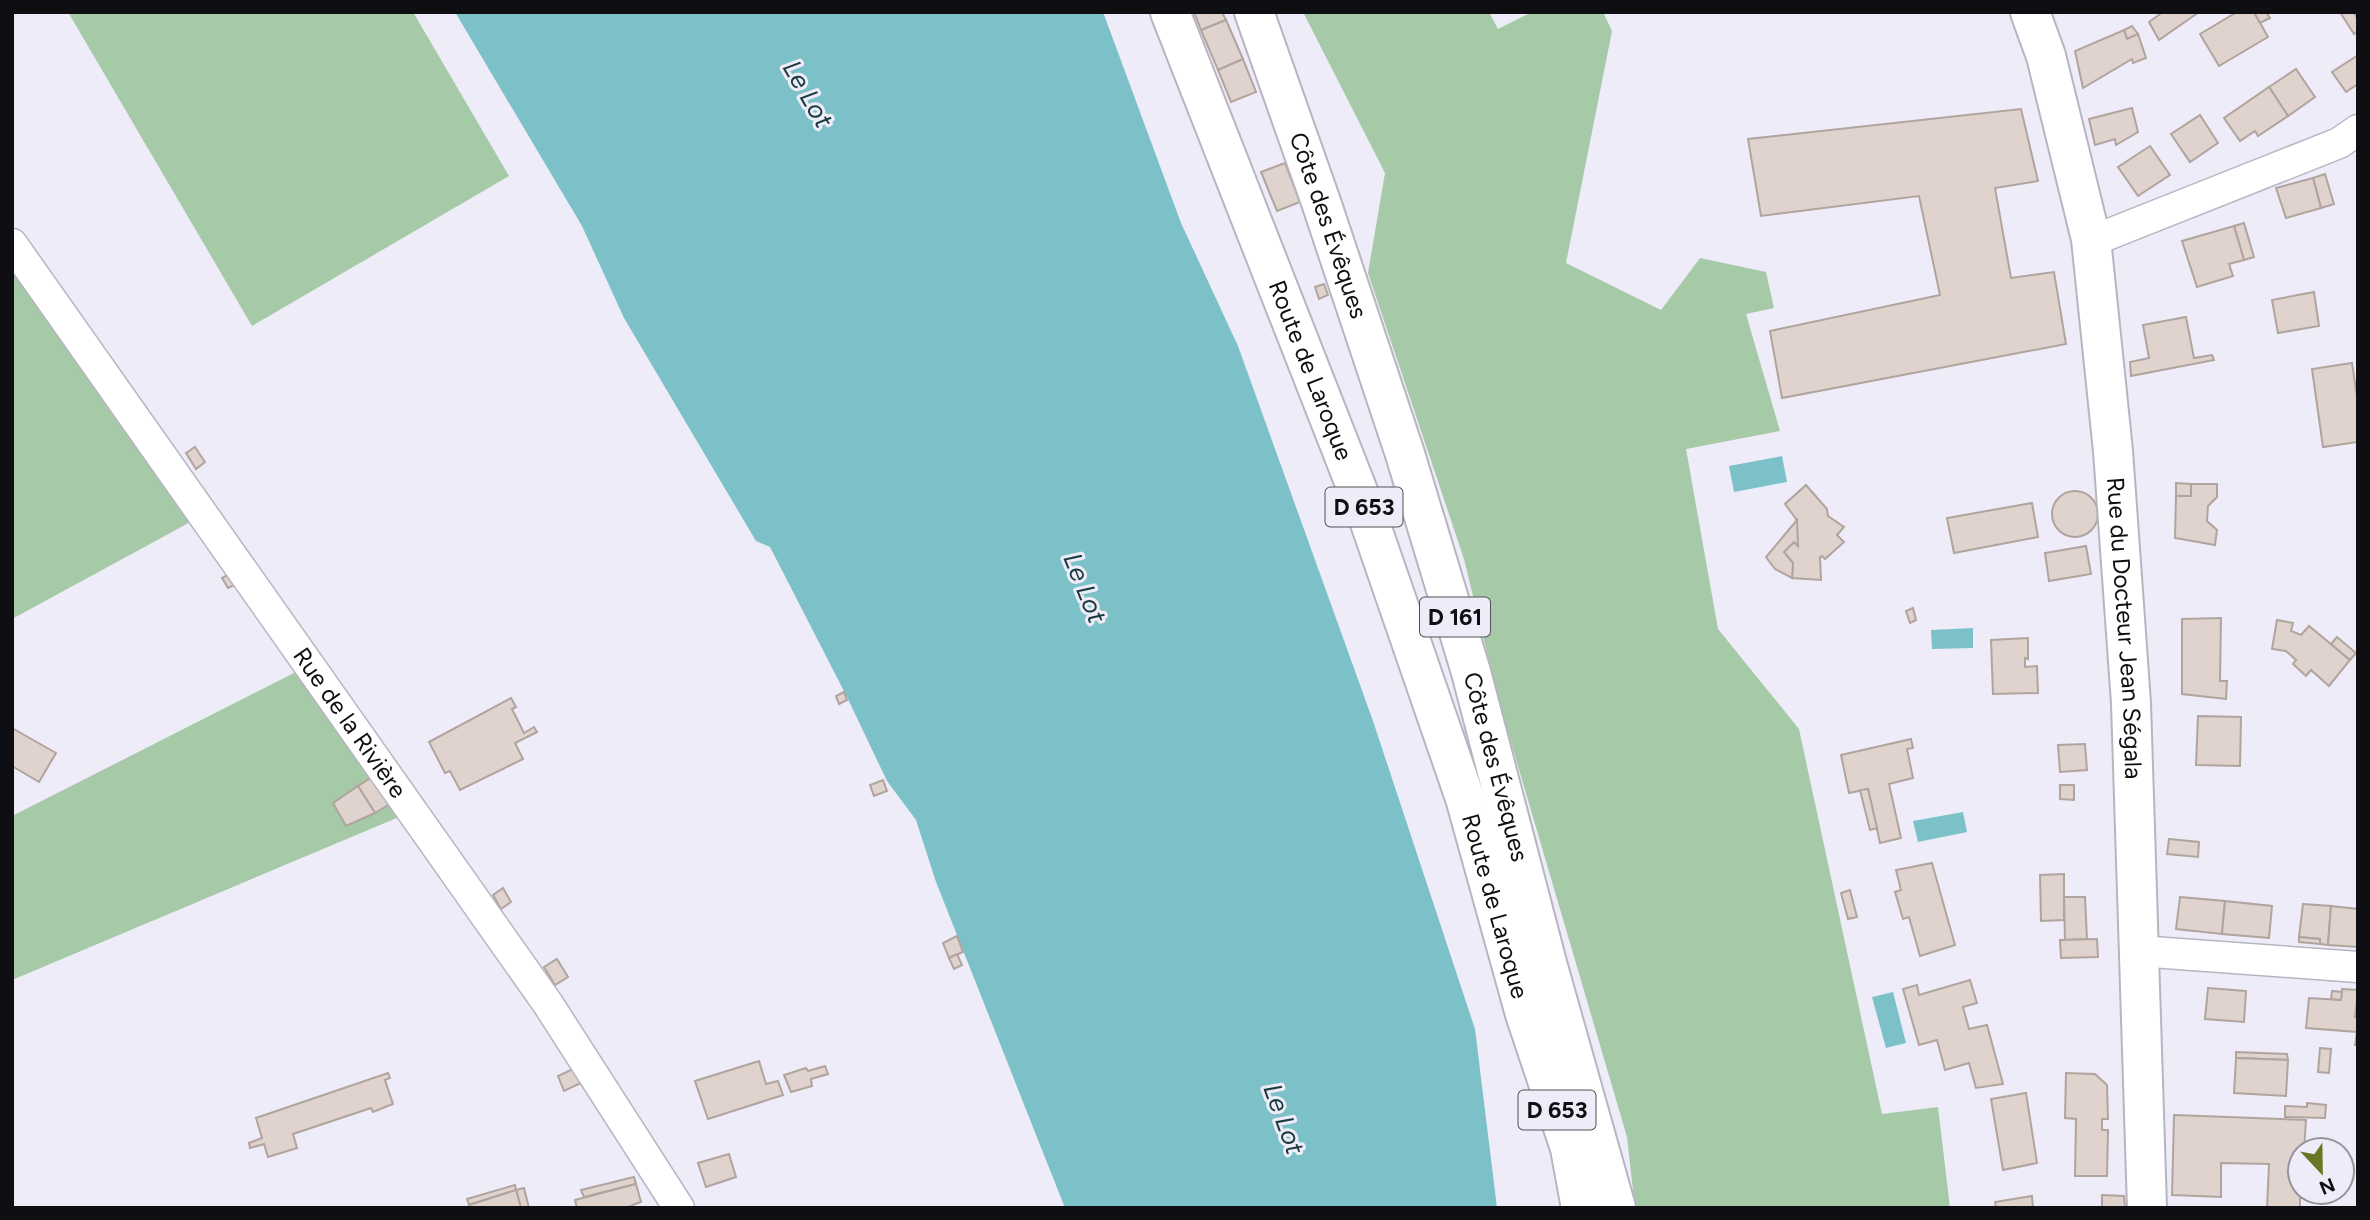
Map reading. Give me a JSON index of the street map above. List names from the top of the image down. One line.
{"streets":{"main road":["Côte des Évêques","Route de Laroque","D 653","D 161","Rue du Docteur Jean Ségala"],"street":["Rue de la Rivière"]},"water":["Le Lot"],"north":"bottom"}
